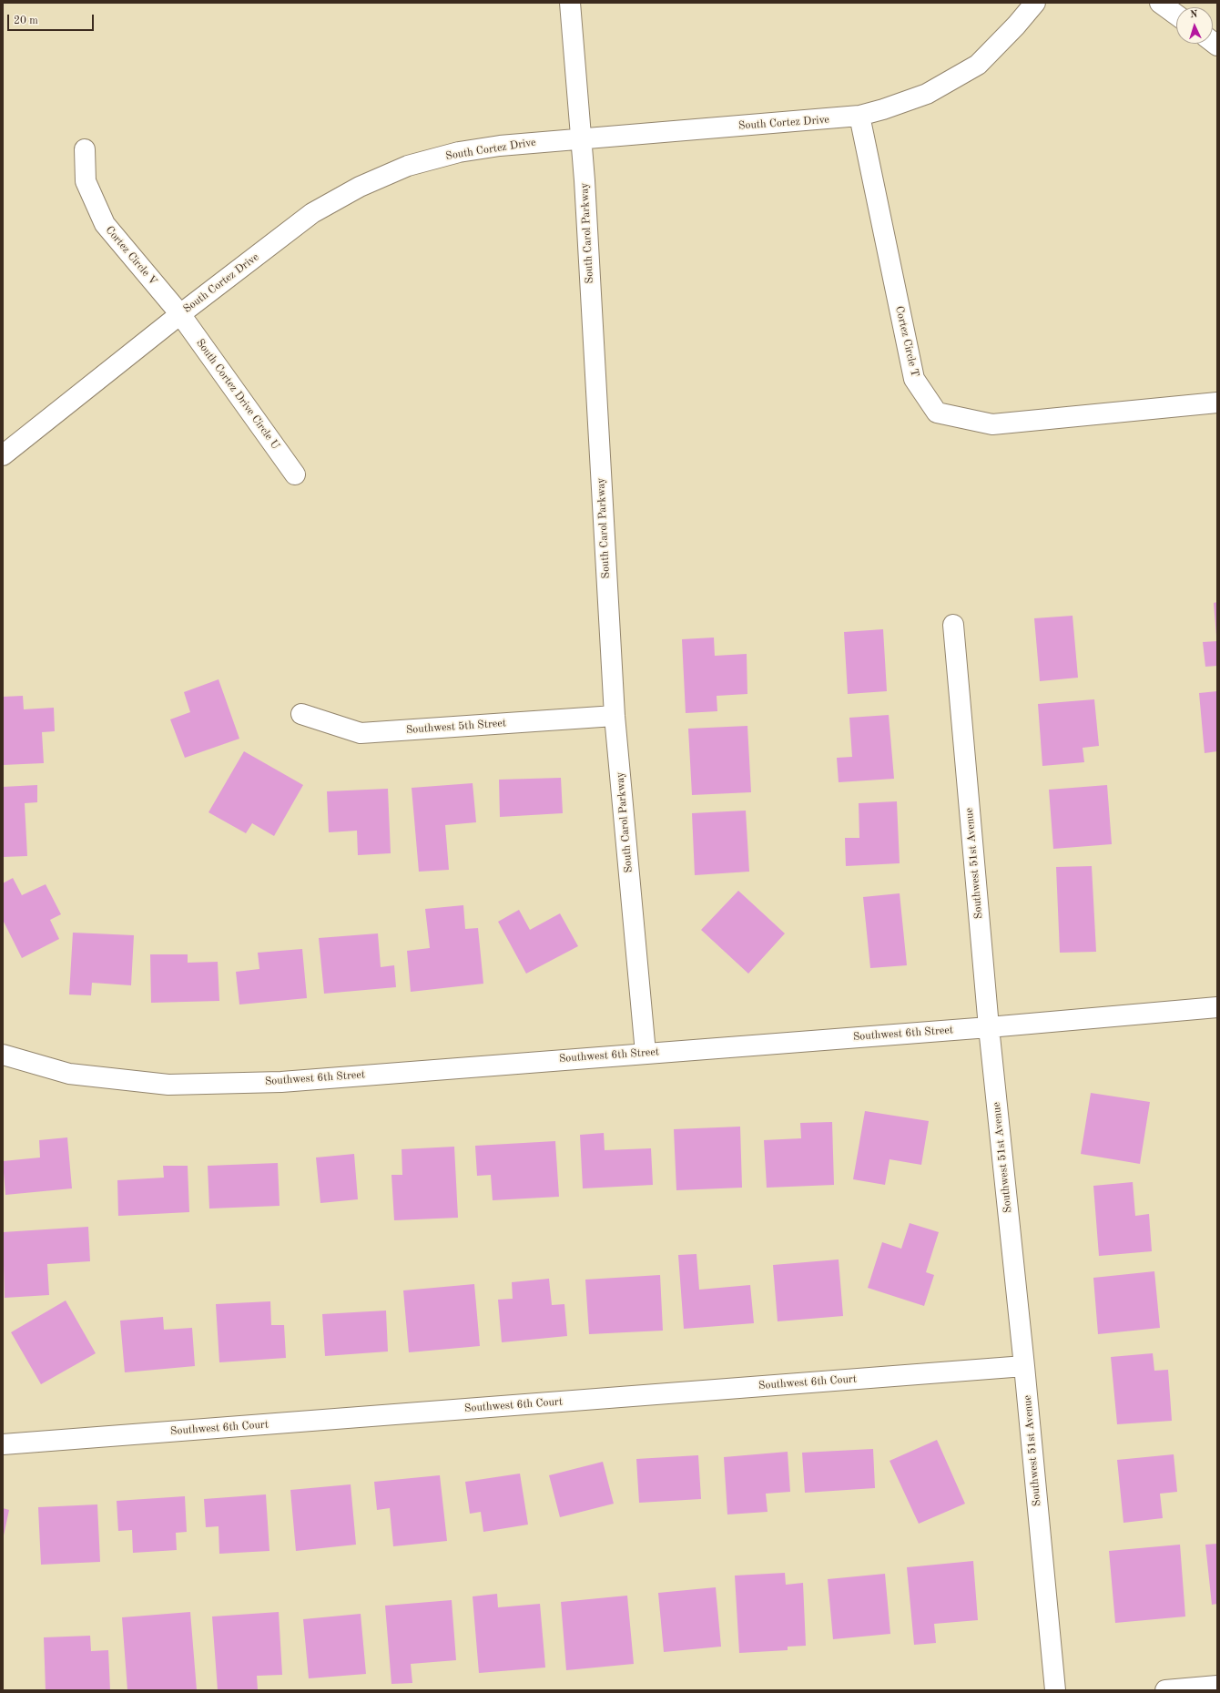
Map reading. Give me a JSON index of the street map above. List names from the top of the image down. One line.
{"streets":{"street":["South Cortez Drive","South Carol Parkway","Cortez Circle V","Cortez Circle T","South Cortez Drive Circle U","Southwest 5th Street","Southwest 51st Avenue","Southwest 6th Street","Southwest 6th Court"]},"crossings":[["South Cortez Drive","South Carol Parkway"],["South Cortez Drive","Cortez Circle V"],["South Cortez Drive","Cortez Circle T"],["South Cortez Drive","South Cortez Drive Circle U"],["South Carol Parkway","Southwest 5th Street"],["South Carol Parkway","Southwest 6th Street"],["Cortez Circle V","South Cortez Drive Circle U"],["Southwest 51st Avenue","Southwest 6th Street"],["Southwest 51st Avenue","Southwest 6th Court"]],"scale_bar":"20 m","north":"top"}
